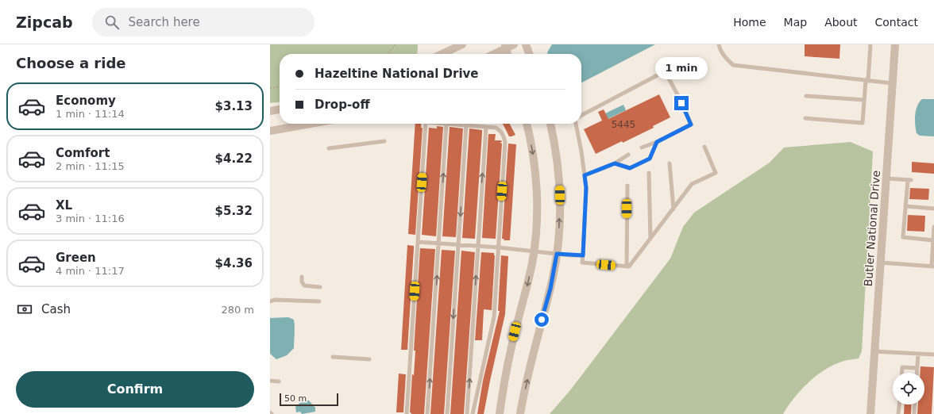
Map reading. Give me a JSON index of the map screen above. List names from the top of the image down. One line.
{"streets":{"street":["Butler National Drive"]},"house_numbers":["5445"],"scale_bar":"50 m","page":{"header":"Zipcab","search":"Search here","nav":["Home","Map","About","Contact"],"heading":"Choose a ride","banner":["Hazeltine National Drive","Drop-off"],"bubble":"1 min","list":[{"name":"Economy","note":"1 min · 11:14","value":"$3.13"},{"name":"Comfort","note":"2 min · 11:15","value":"$4.22"},{"name":"XL","note":"3 min · 11:16","value":"$5.32"},{"name":"Green","note":"4 min · 11:17","value":"$4.36"}],"pay":["Cash","280 m"],"buttons":"Confirm","scale":"50 m"}}
